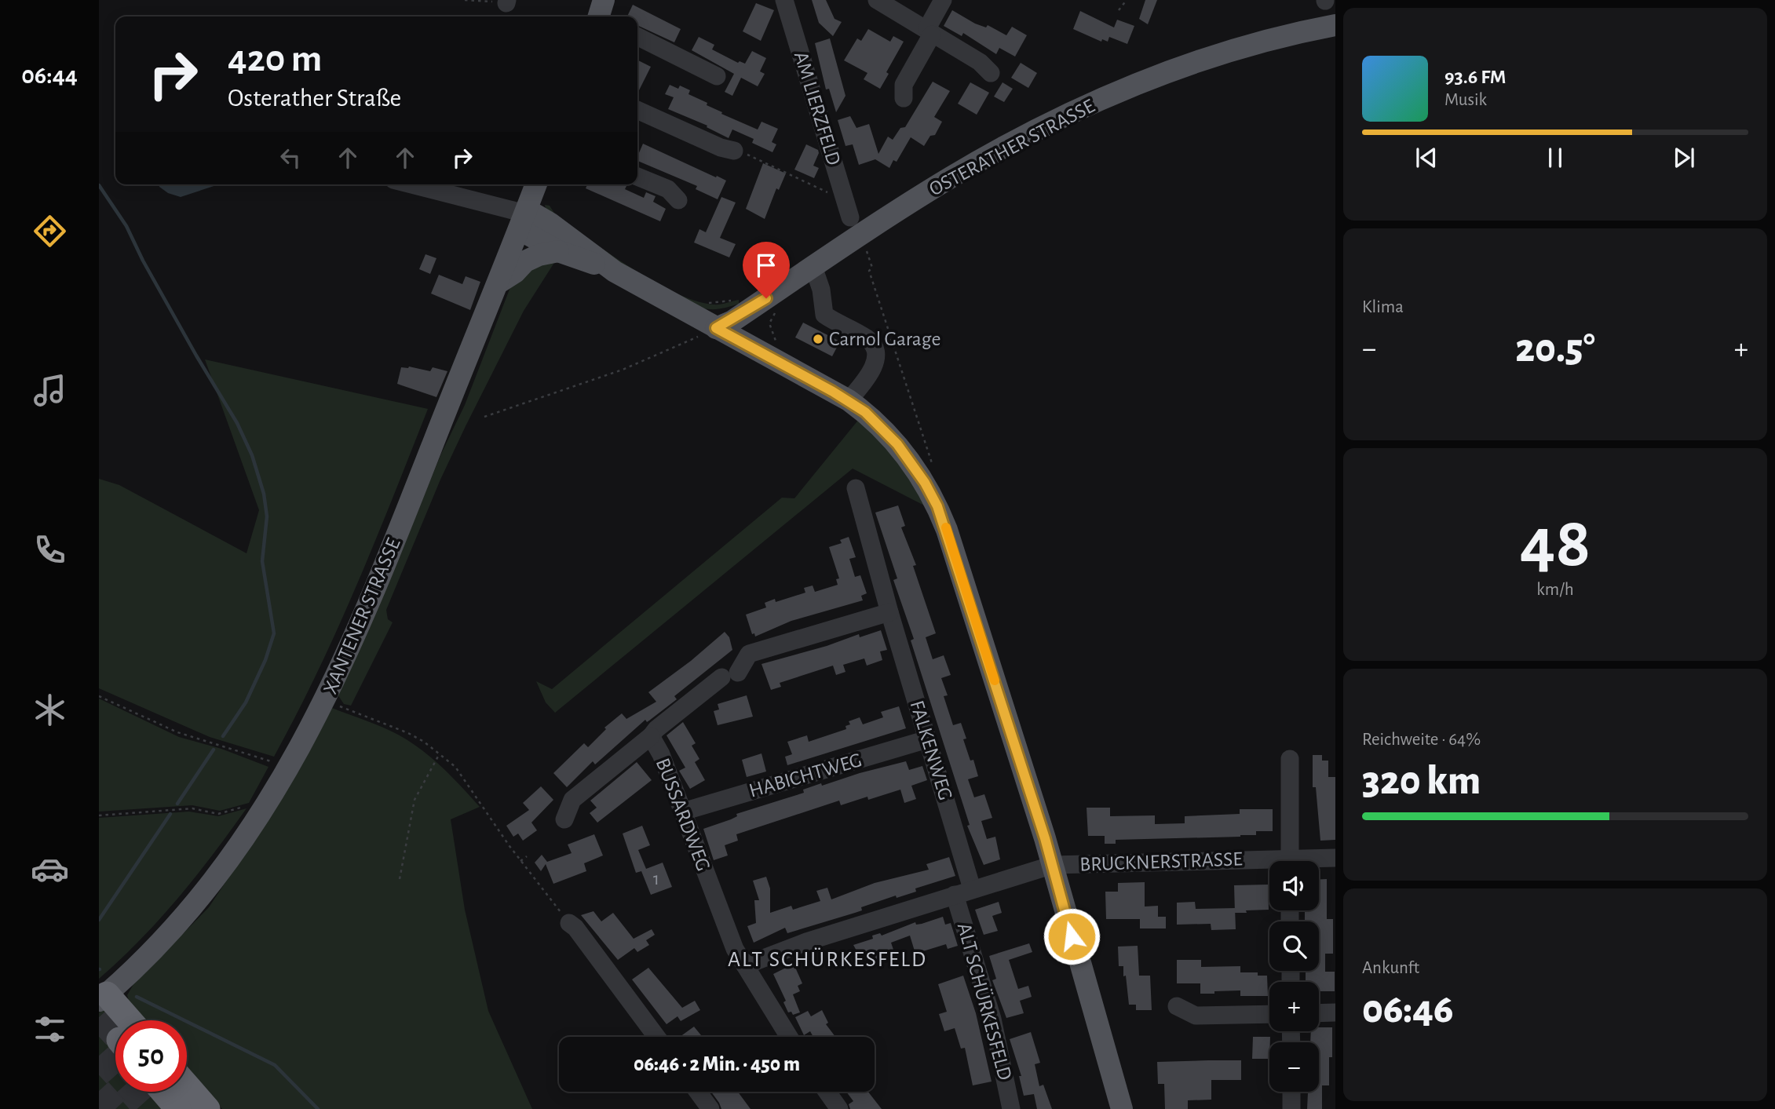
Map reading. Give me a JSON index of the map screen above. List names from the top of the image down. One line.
{"streets":{"main road":["OSTERATHER STRASSE","XANTENER STRASSE"],"street":["AM LIERZFELD","FALKENWEG","HABICHTWEG","BUSSARDWEG","BRUCKNERSTRASSE","ALT SCHÜRKESFELD"]},"crossings":[["FALKENWEG","HABICHTWEG"],["FALKENWEG","BUSSARDWEG"],["FALKENWEG","ALT SCHÜRKESFELD"],["HABICHTWEG","BUSSARDWEG"],["BUSSARDWEG","ALT SCHÜRKESFELD"],["BRUCKNERSTRASSE","ALT SCHÜRKESFELD"]],"districts":["ALT SCHÜRKESFELD"],"places":["Carnol Garage"],"house_numbers":["1"],"page":{"tabs":"06:44","turn":["420 m","Osterather Straße"],"song":["93.6 FM","Musik"],"tile":["Klima",["48","km/h"],["Reichweite · 64%","320 km"],["Ankunft","06:46"]],"heat":["−","20.5°","+"],"map_buttons":["+","−"],"limit":"50","trip":"06:46 · 2 Min. · 450 m"}}
